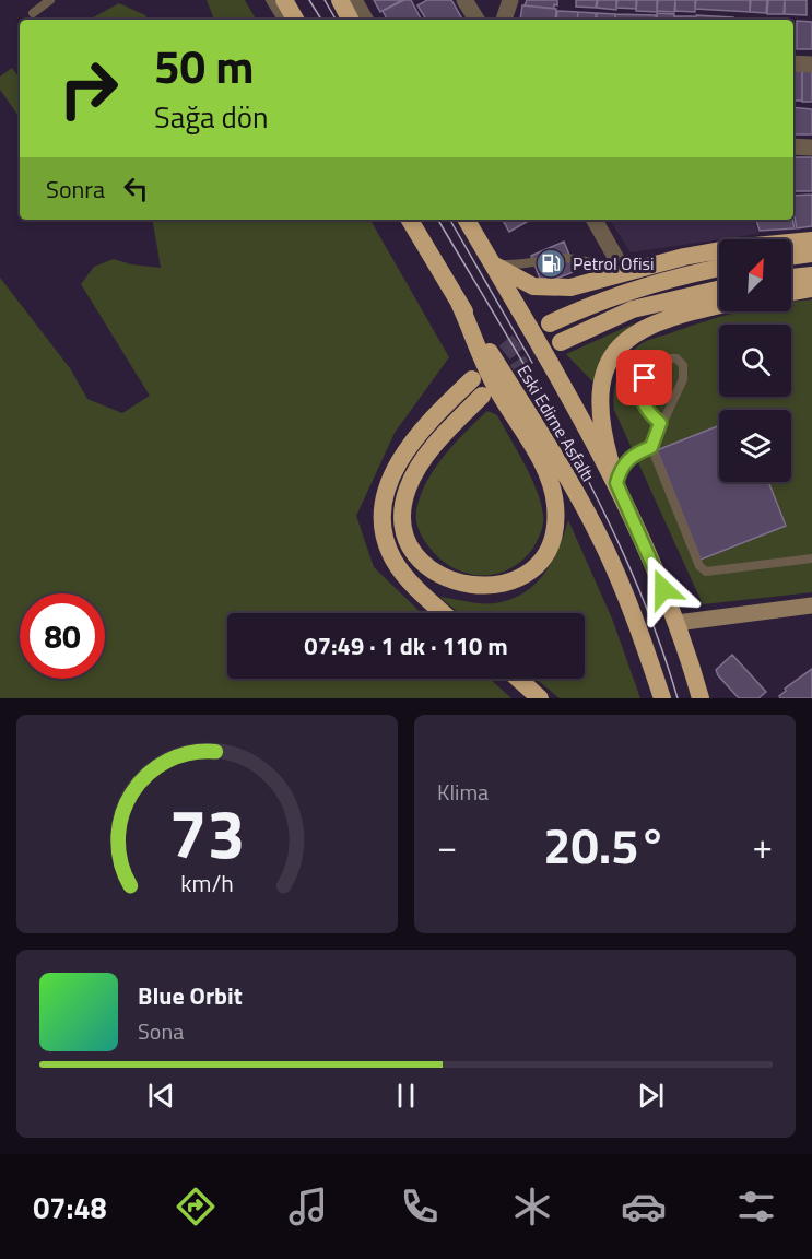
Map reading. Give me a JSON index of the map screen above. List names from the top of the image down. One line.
{"streets":{"highway":["Eski Edirne Asfaltı"]},"places":{"fuel station":["Petrol Ofisi"]},"north":"top right","page":{"turn":["50 m","Sağa dön"],"then":"Sonra","limit":"80","trip":"07:49 · 1 dk · 110 m","tile":"Klima","heat":["−","20.5°","+"],"song":["Blue Orbit","Sona"],"tabs":"07:48","gauge":["73","km/h"]}}
